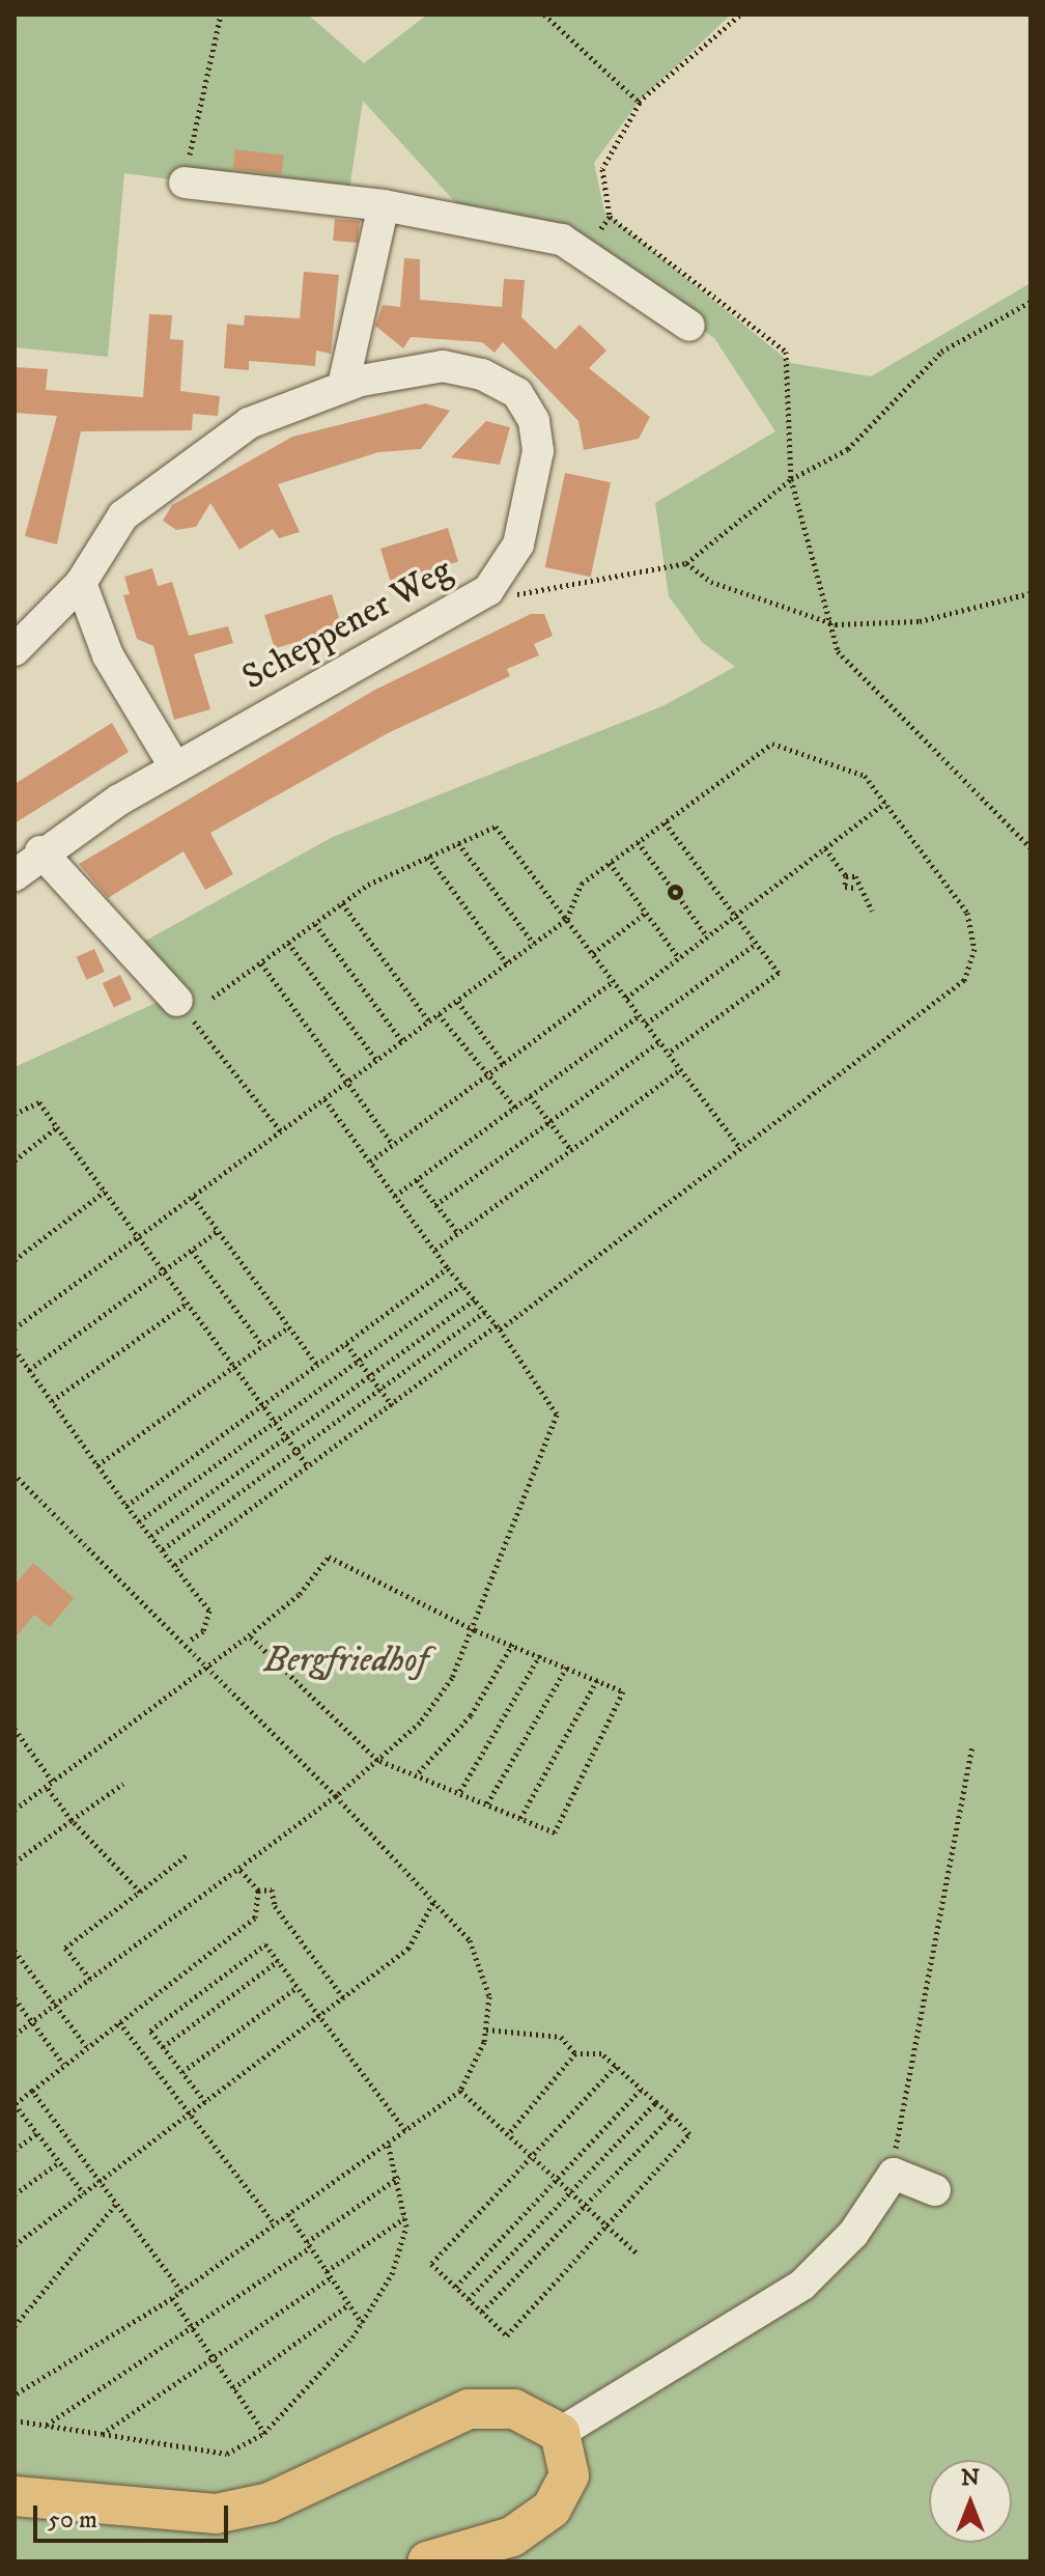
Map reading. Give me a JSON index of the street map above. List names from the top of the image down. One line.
{"streets":{"street":["Scheppener Weg"]},"parks":["Bergfriedhof"],"scale_bar":"50 m","north":"top"}
